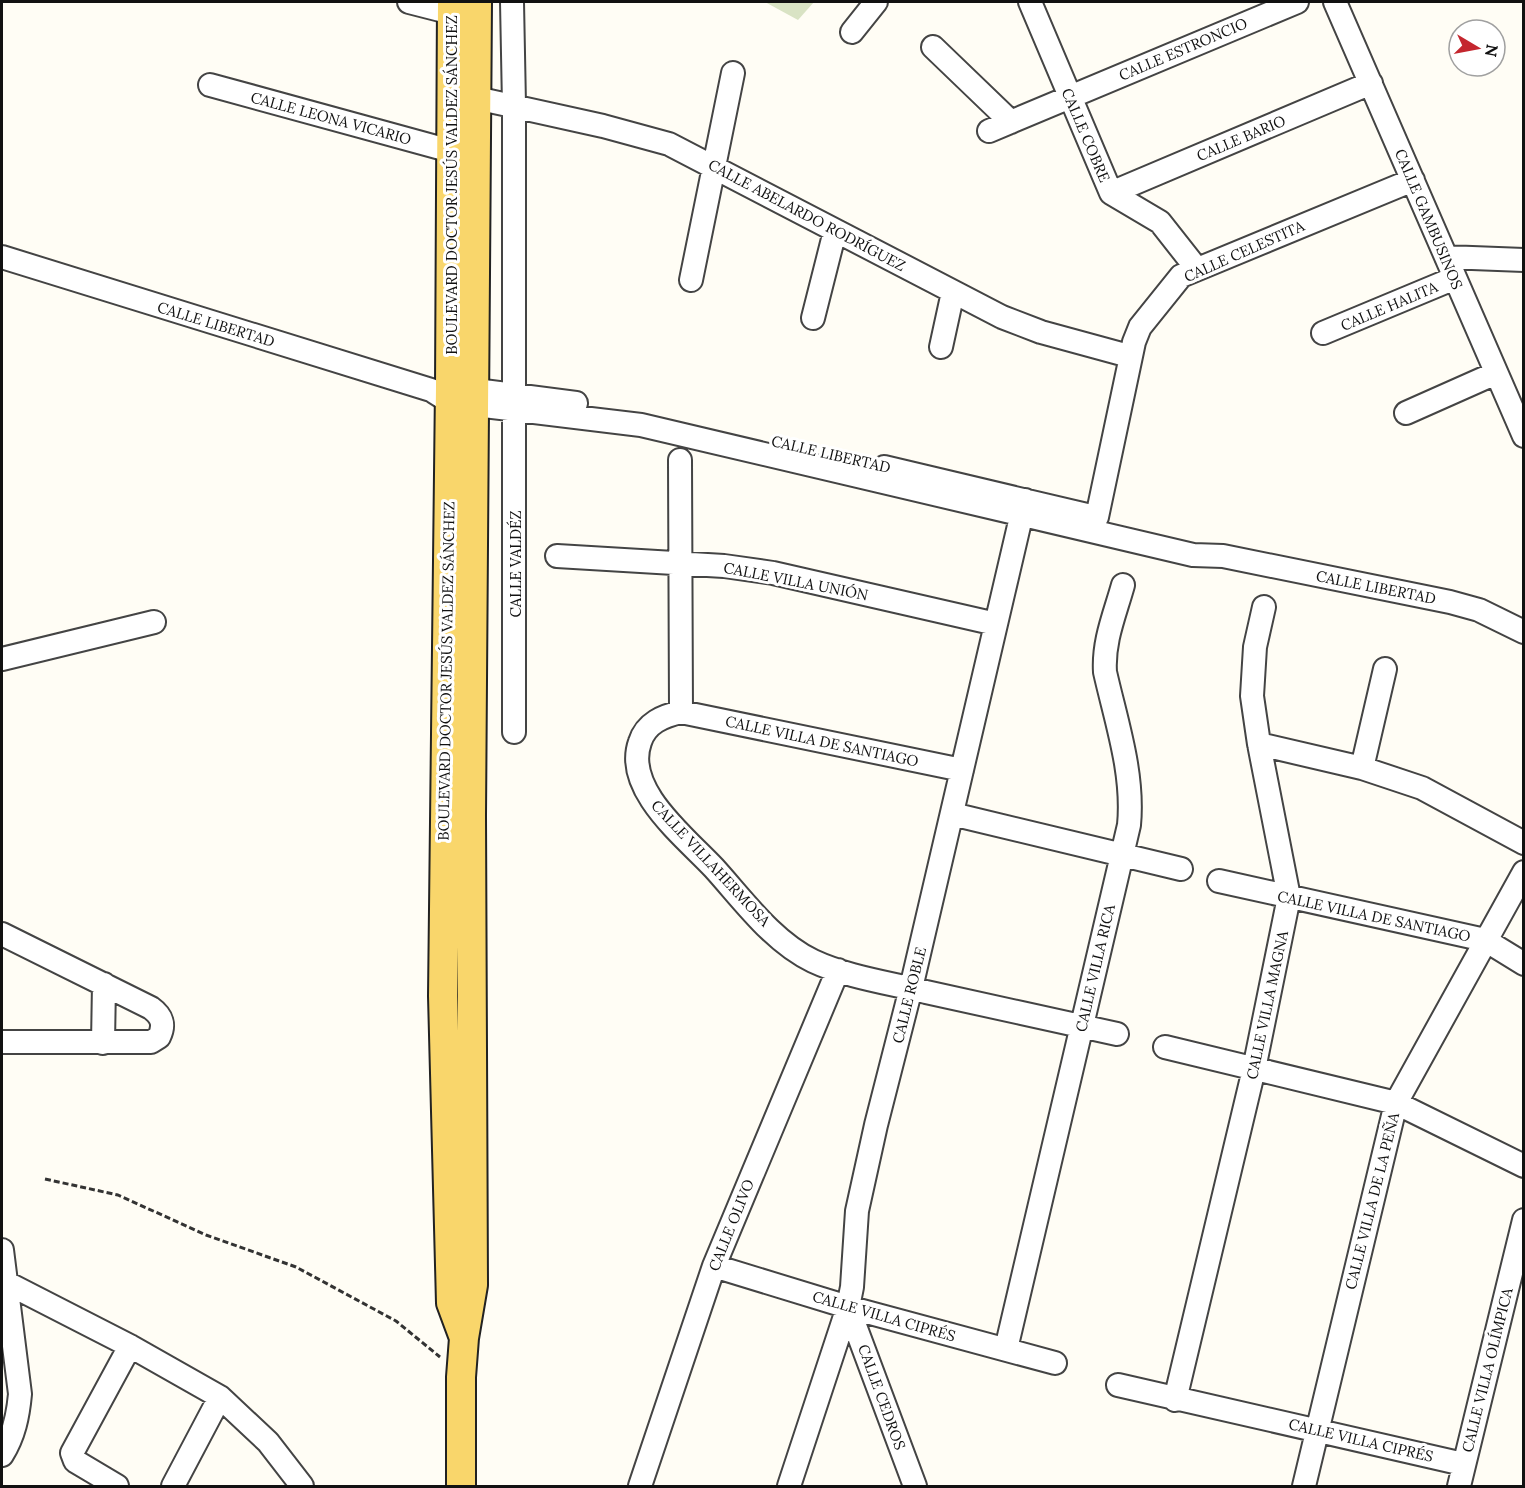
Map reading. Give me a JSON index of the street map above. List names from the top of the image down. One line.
{"streets":{"main road":["BOULEVARD DOCTOR JESÚS VALDEZ SÁNCHEZ"],"street":["CALLE ESTRONCIO","CALLE LEONA VICARIO","CALLE COBRE","CALLE BARIO","CALLE ABELARDO RODRÍGUEZ","CALLE GAMBUSINOS","CALLE CELESTITA","CALLE HALITA","CALLE LIBERTAD","CALLE VALDÉZ","CALLE VILLA UNIÓN","CALLE VILLA DE SANTIAGO","CALLE VILLAHERMOSA","CALLE VILLA RICA","CALLE ROBLE","CALLE VILLA MAGNA","CALLE VILLA DE LA PEÑA","CALLE OLIVO","CALLE VILLA CIPRÉS","CALLE VILLA OLÍMPICA","CALLE CEDROS"]},"crossings":[["CALLE ESTRONCIO","CALLE COBRE"],["CALLE LEONA VICARIO","BOULEVARD DOCTOR JESÚS VALDEZ SÁNCHEZ"],["CALLE COBRE","CALLE BARIO"],["CALLE COBRE","CALLE CELESTITA"],["CALLE BARIO","CALLE GAMBUSINOS"],["BOULEVARD DOCTOR JESÚS VALDEZ SÁNCHEZ","CALLE ABELARDO RODRÍGUEZ"],["BOULEVARD DOCTOR JESÚS VALDEZ SÁNCHEZ","CALLE LIBERTAD"],["CALLE ABELARDO RODRÍGUEZ","CALLE CELESTITA"],["CALLE ABELARDO RODRÍGUEZ","CALLE VALDÉZ"],["CALLE GAMBUSINOS","CALLE CELESTITA"],["CALLE GAMBUSINOS","CALLE HALITA"],["CALLE CELESTITA","CALLE LIBERTAD"],["CALLE LIBERTAD","CALLE VALDÉZ"],["CALLE LIBERTAD","CALLE ROBLE"],["CALLE VILLA UNIÓN","CALLE ROBLE"],["CALLE VILLA DE SANTIAGO","CALLE VILLAHERMOSA"],["CALLE VILLA DE SANTIAGO","CALLE ROBLE"],["CALLE VILLA DE SANTIAGO","CALLE VILLA MAGNA"],["CALLE VILLA DE SANTIAGO","CALLE VILLA DE LA PEÑA"],["CALLE VILLAHERMOSA","CALLE VILLA RICA"],["CALLE VILLAHERMOSA","CALLE ROBLE"],["CALLE VILLAHERMOSA","CALLE OLIVO"],["CALLE VILLA RICA","CALLE VILLA CIPRÉS"],["CALLE ROBLE","CALLE VILLA CIPRÉS"],["CALLE ROBLE","CALLE CEDROS"],["CALLE VILLA MAGNA","CALLE VILLA CIPRÉS"],["CALLE VILLA DE LA PEÑA","CALLE VILLA CIPRÉS"],["CALLE OLIVO","CALLE VILLA CIPRÉS"],["CALLE VILLA CIPRÉS","CALLE VILLA OLÍMPICA"],["CALLE VILLA CIPRÉS","CALLE CEDROS"]],"north":"right"}
